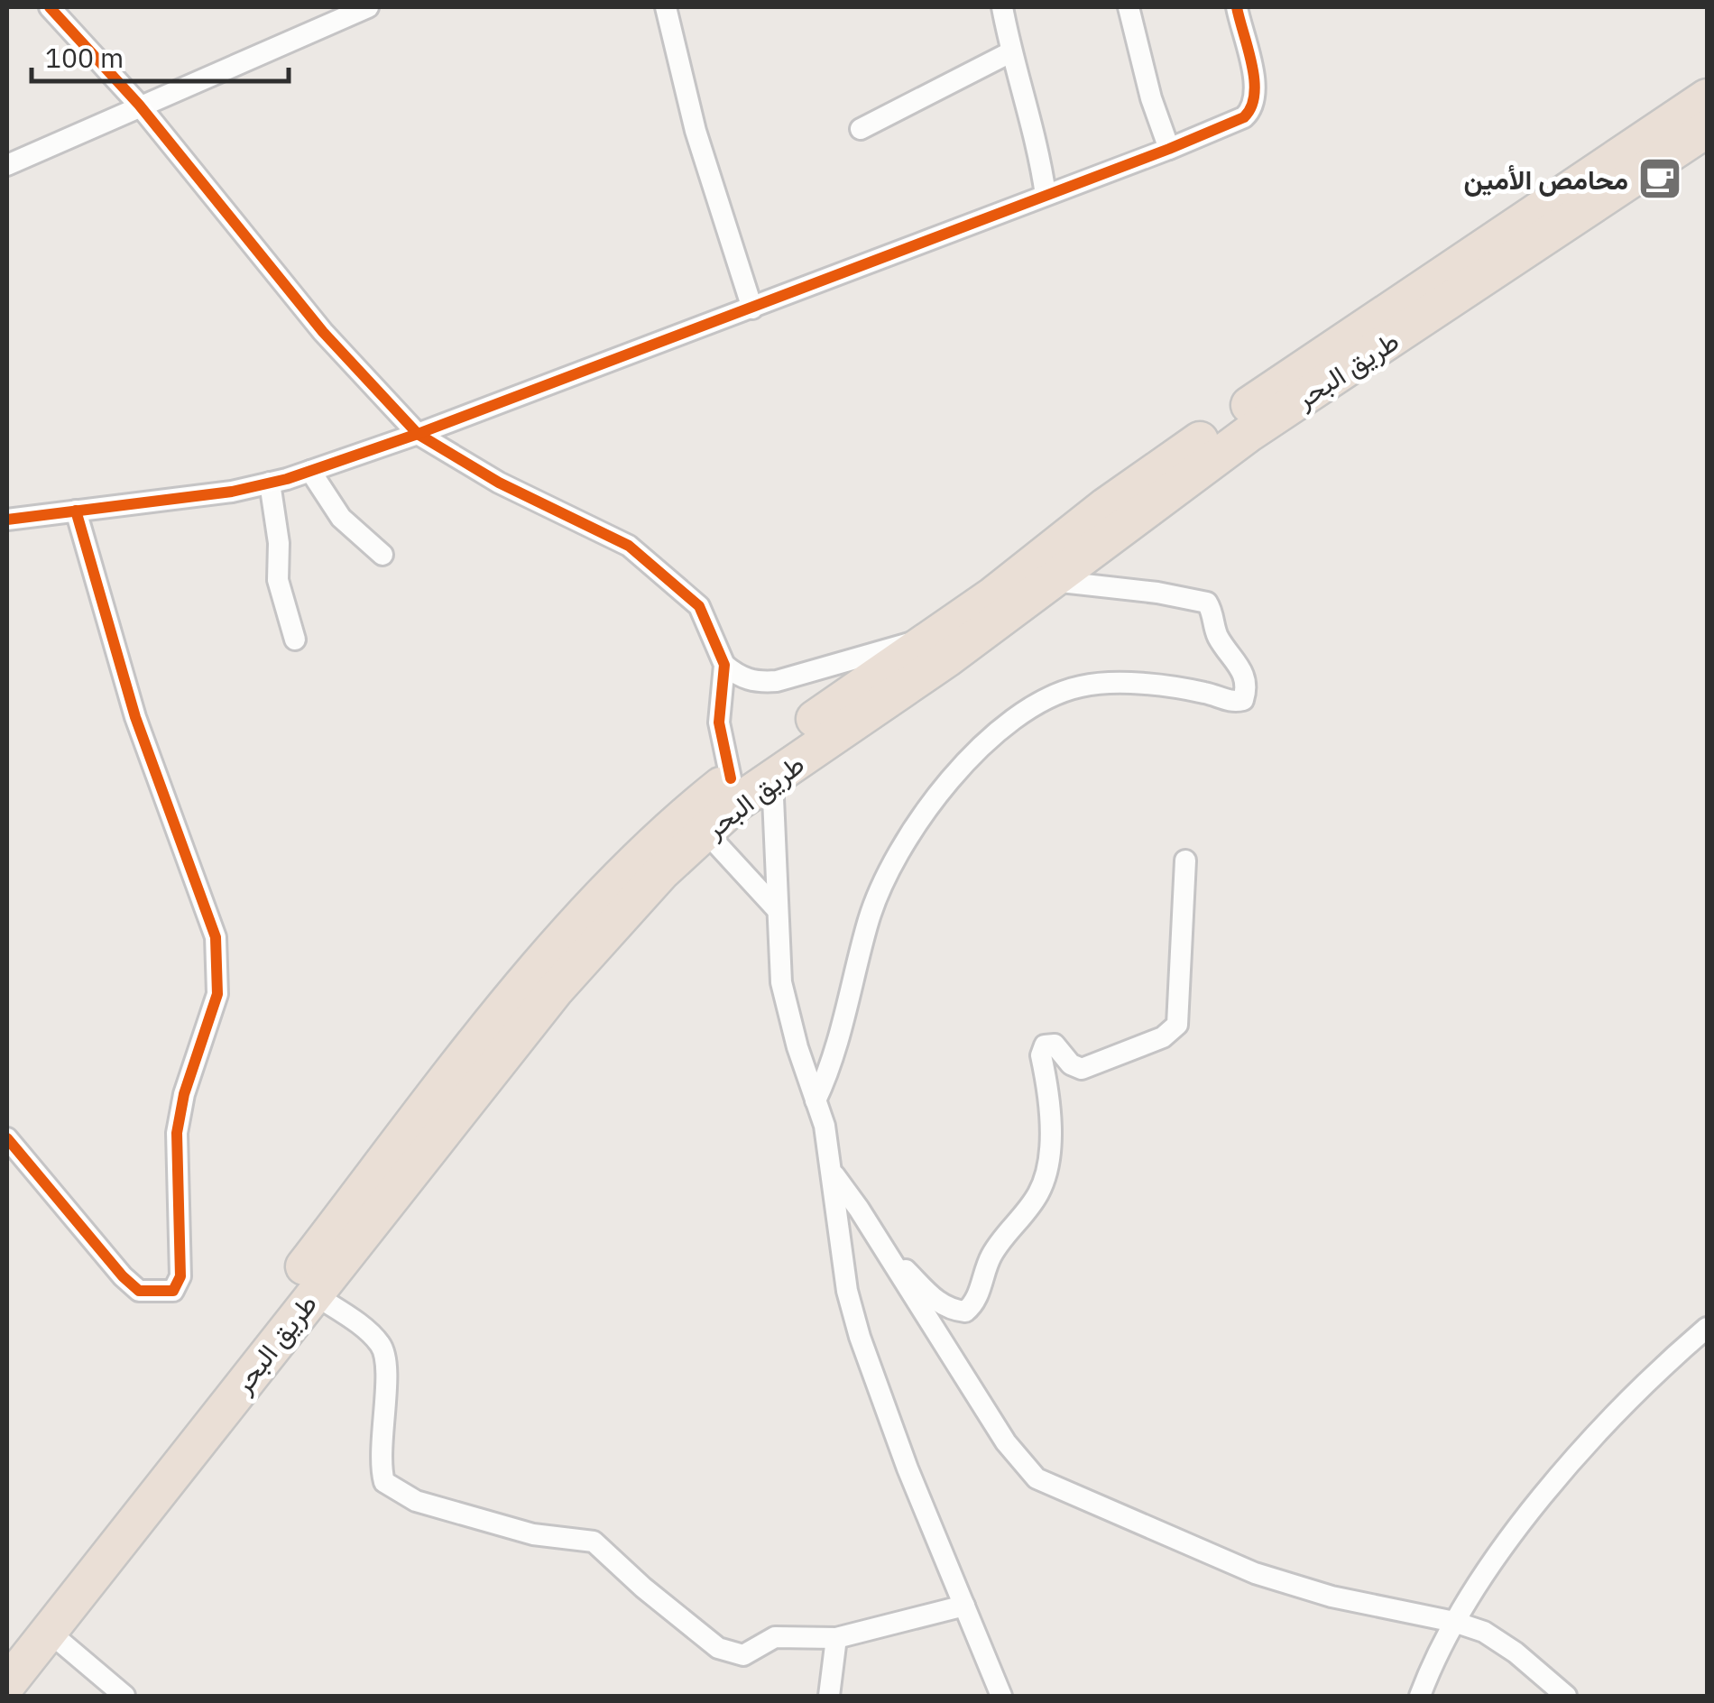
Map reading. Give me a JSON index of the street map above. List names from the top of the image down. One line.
{"streets":{"highway":["طريق البحر"]},"places":{"cafe":["محامص الأمين"]},"scale_bar":"100 m"}
